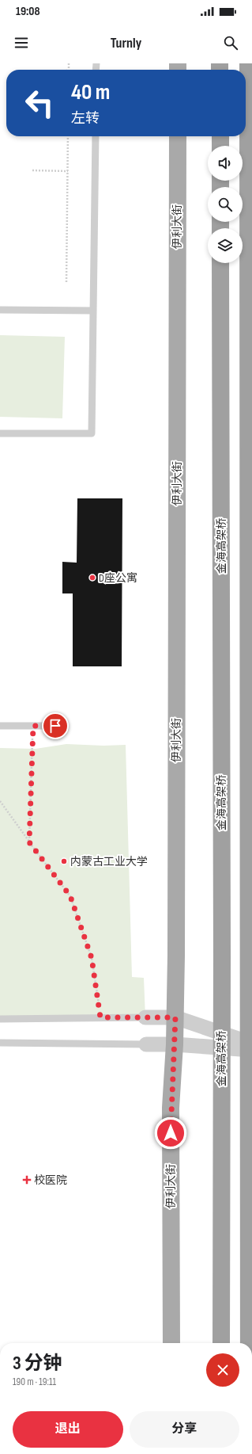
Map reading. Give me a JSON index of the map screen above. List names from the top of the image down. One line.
{"streets":{"highway":["金海高架桥"],"main road":["伊利大街"]},"places":{"other":["D座公寓","内蒙古工业大学"],"health":["校医院"]},"page":{"status":"19:08","header":"Turnly","turn":["40 m","左转"],"heading":["3 分钟","190 m · 19:11"],"buttons":["退出","分享"]}}
